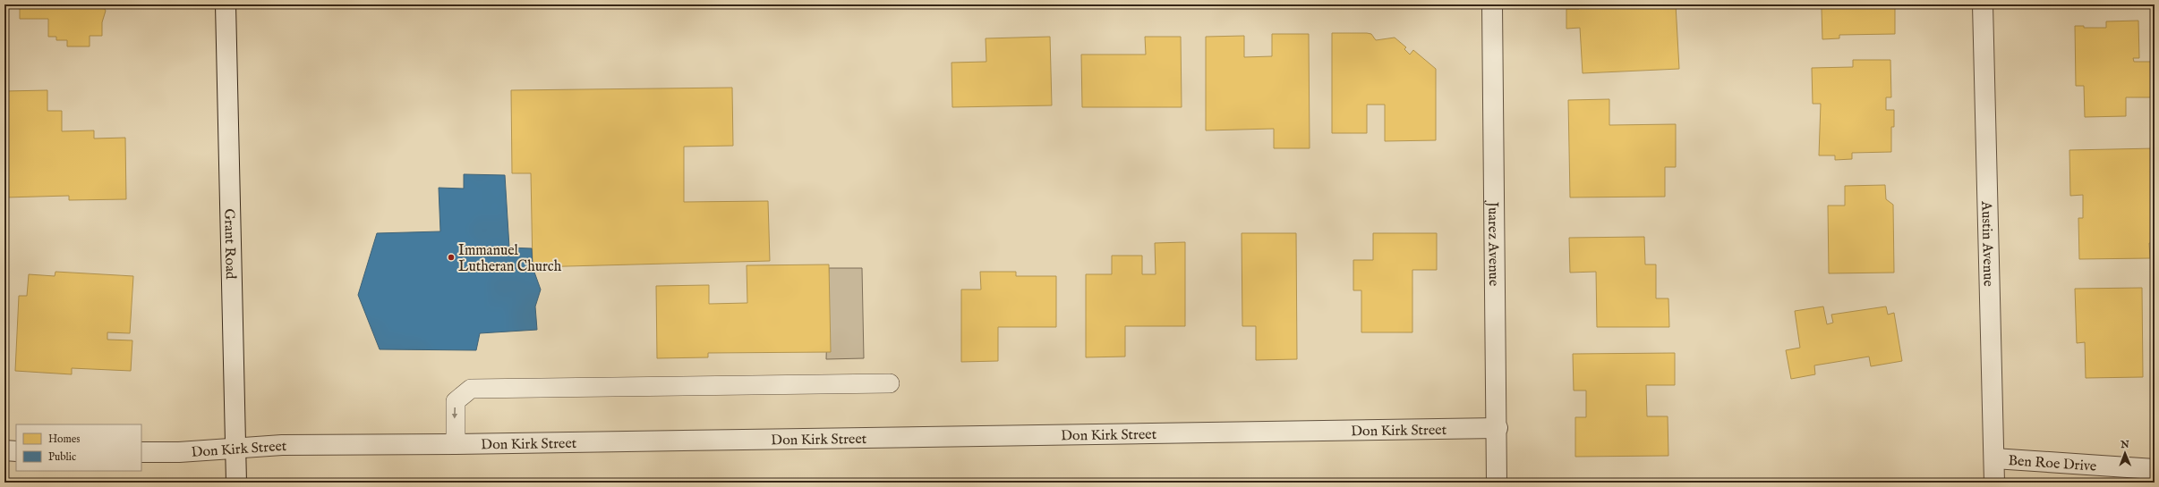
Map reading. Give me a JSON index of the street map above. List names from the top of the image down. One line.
{"streets":{"street":["Grant Road","Juarez Avenue","Austin Avenue","Don Kirk Street","Ben Roe Drive"]},"crossings":[["Grant Road","Don Kirk Street"],["Juarez Avenue","Don Kirk Street"],["Austin Avenue","Ben Roe Drive"]],"places":["Immanuel Lutheran Church"],"legend":["Homes","Public"],"north":"top"}
